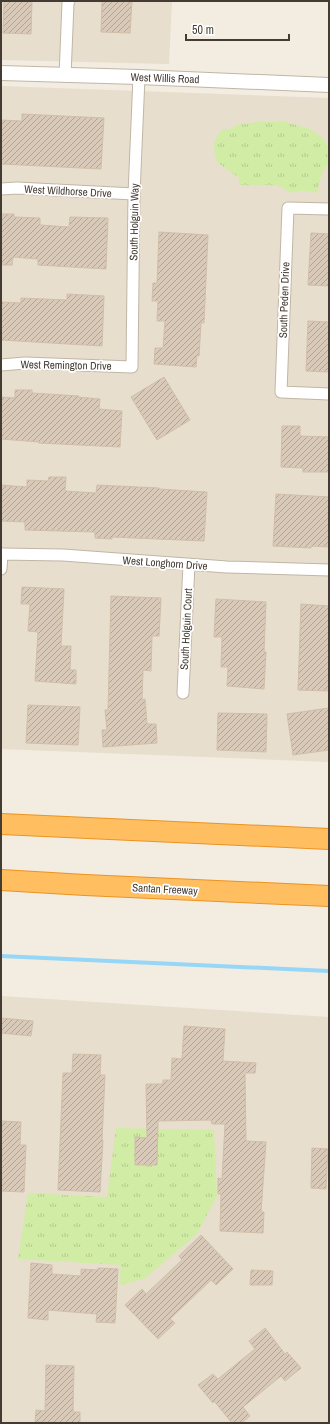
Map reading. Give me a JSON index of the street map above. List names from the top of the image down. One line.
{"streets":{"highway":["Santan Freeway"],"street":["West Willis Road","West Wildhorse Drive","South Holguin Way","South Peden Drive","West Remington Drive","West Longhorn Drive","South Holguin Court"]},"crossings":[["West Willis Road","South Holguin Way"],["West Wildhorse Drive","South Holguin Way"],["South Holguin Way","West Remington Drive"],["West Longhorn Drive","South Holguin Court"]],"scale_bar":"50 m"}
